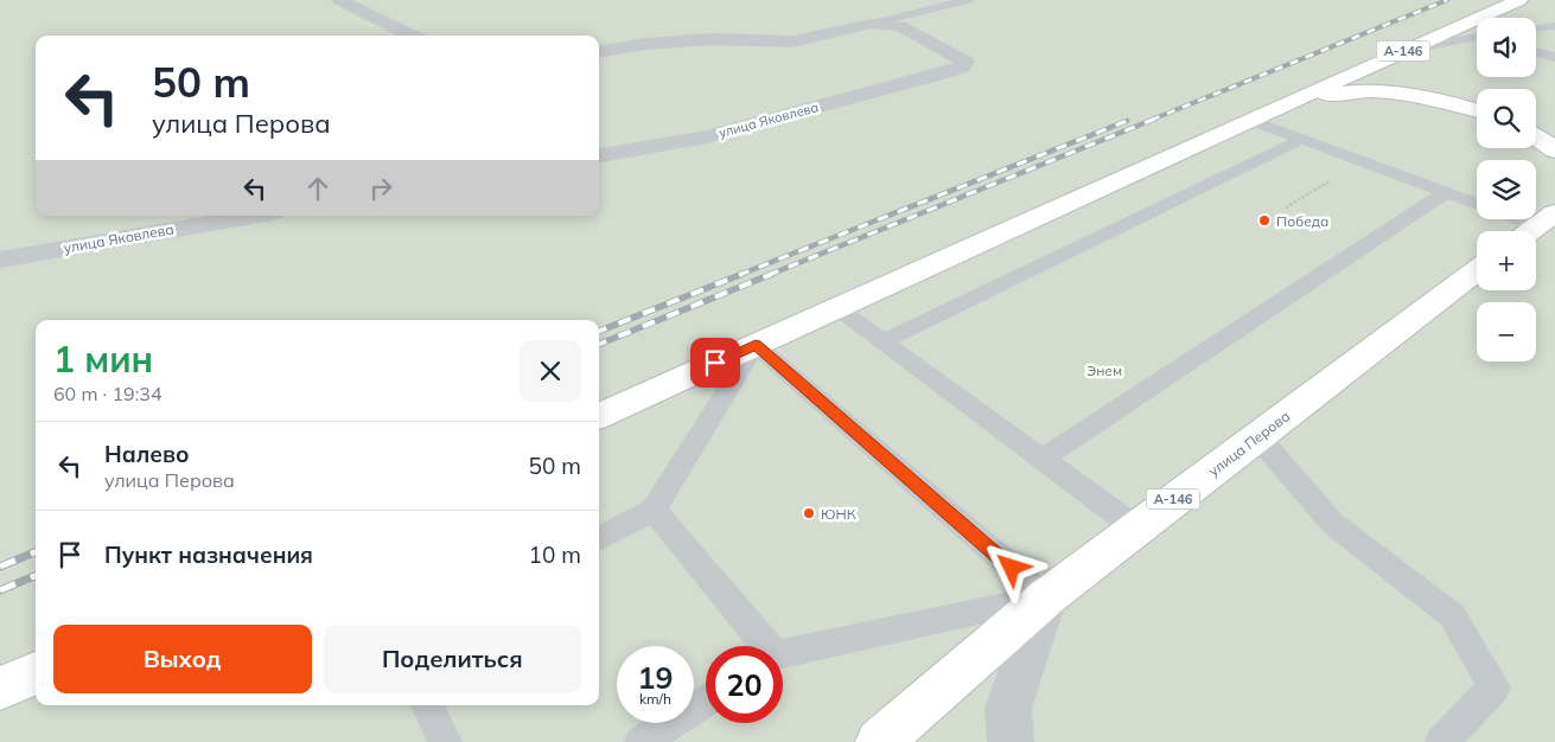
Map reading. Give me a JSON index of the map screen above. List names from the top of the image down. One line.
{"streets":{"highway":["А-146","улица Перова"],"street":["улица Яковлева"]},"parks":["Энем"],"places":["Победа","ЮНК"],"page":{"map_buttons":["+","−"],"turn":["50 m","улица Перова"],"heading":["1 мин","60 m · 19:34"],"list":[{"name":"Налево","note":"улица Перова","value":"50 m"},{"name":"Пункт назначения","value":"10 m"}],"buttons":["Выход","Поделиться"],"speed":"19 km/h","limit":"20"}}
